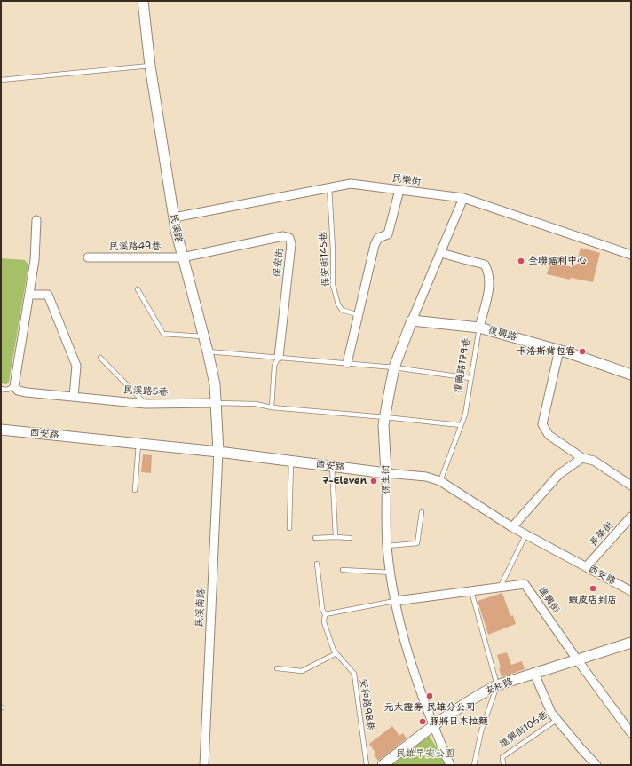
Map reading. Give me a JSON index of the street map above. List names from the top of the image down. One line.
{"streets":{"street":["民樂街","民溪路","民溪路49巷","保安街","復興路","復興路179巷","民溪路5巷","西安路","保生街","長榮街","進興街","民溪南路","安和路","進興街106巷"],"lane":["保安街145巷","安和路98巷"]},"crossings":[["民樂街","民溪路"],["民樂街","保安街145巷"],["民樂街","保生街"],["民溪路","民溪路49巷"],["民溪路","保安街"],["民溪路","民溪路5巷"],["民溪路","西安路"],["民溪路","民溪南路"],["民溪路49巷","保安街"],["復興路","復興路179巷"],["復興路","保生街"],["復興路179巷","西安路"],["復興路179巷","保生街"],["西安路","保生街"],["西安路","長榮街"],["西安路","民溪南路"],["保生街","進興街"],["保生街","安和路"],["進興街","安和路"],["安和路","進興街106巷"]],"parks":["民雄早安公園"],"places":["全聯福利中心","卡洛斯背包客","7-Eleven","蝦皮店到店","元大證券 民雄分公司","豚將日本拉麵"]}
